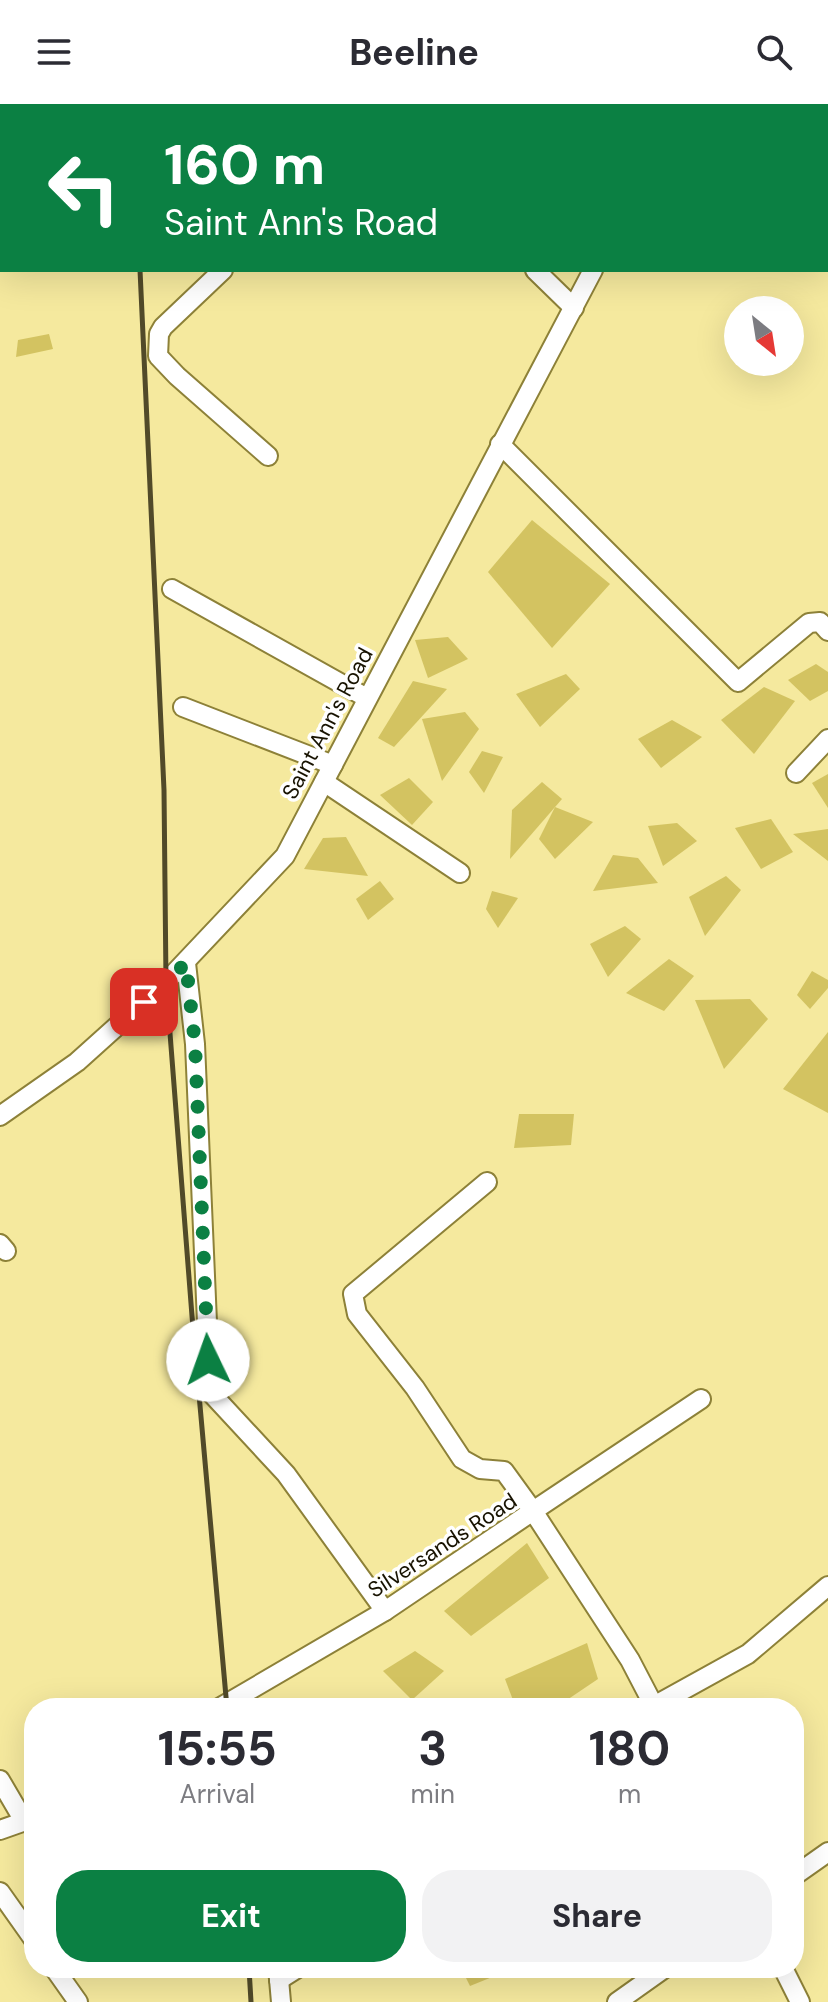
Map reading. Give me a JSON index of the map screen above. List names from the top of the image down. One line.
{"streets":{"street":["Saint Ann's Road","Silversands Road"]},"north":"bottom right","page":{"header":"Beeline","turn":["160 m","Saint Ann's Road"],"eta":["15:55","Arrival","3","min","180","m"],"buttons":["Exit","Share"]}}
